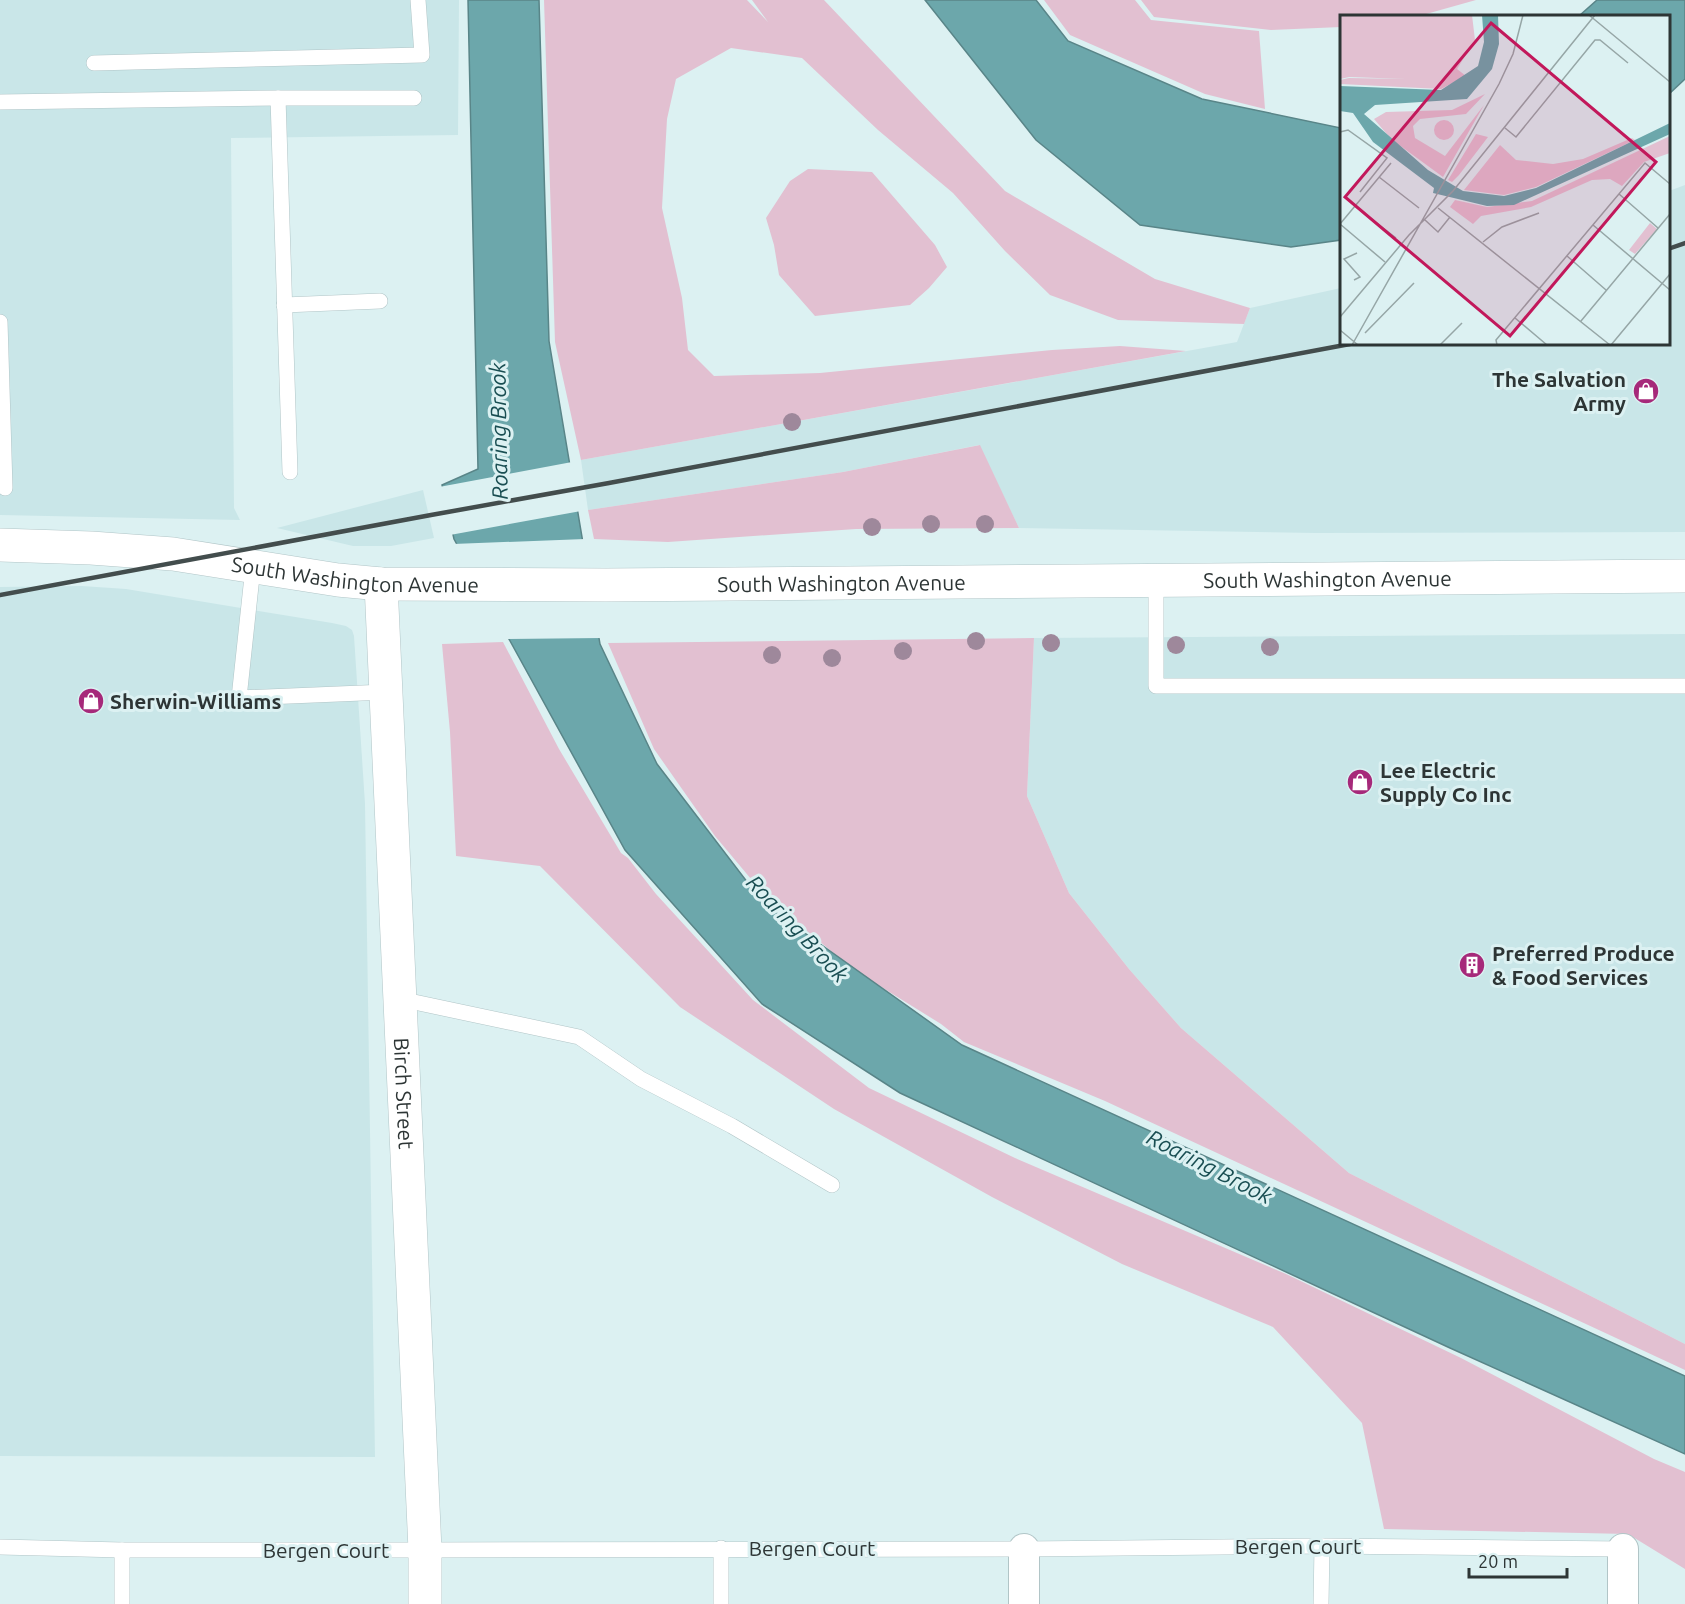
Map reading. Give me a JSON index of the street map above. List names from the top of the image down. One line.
{"streets":{"street":["South Washington Avenue","Birch Street"],"lane":["Bergen Court"]},"crossings":[["South Washington Avenue","Birch Street"],["Birch Street","Bergen Court"]],"water":["Roaring Brook"],"places":{"shop":["The Salvation Army","Sherwin-Williams","Lee Electric Supply Co Inc"],"building":["Preferred Produce & Food Services"]},"scale_bar":"20 m"}
